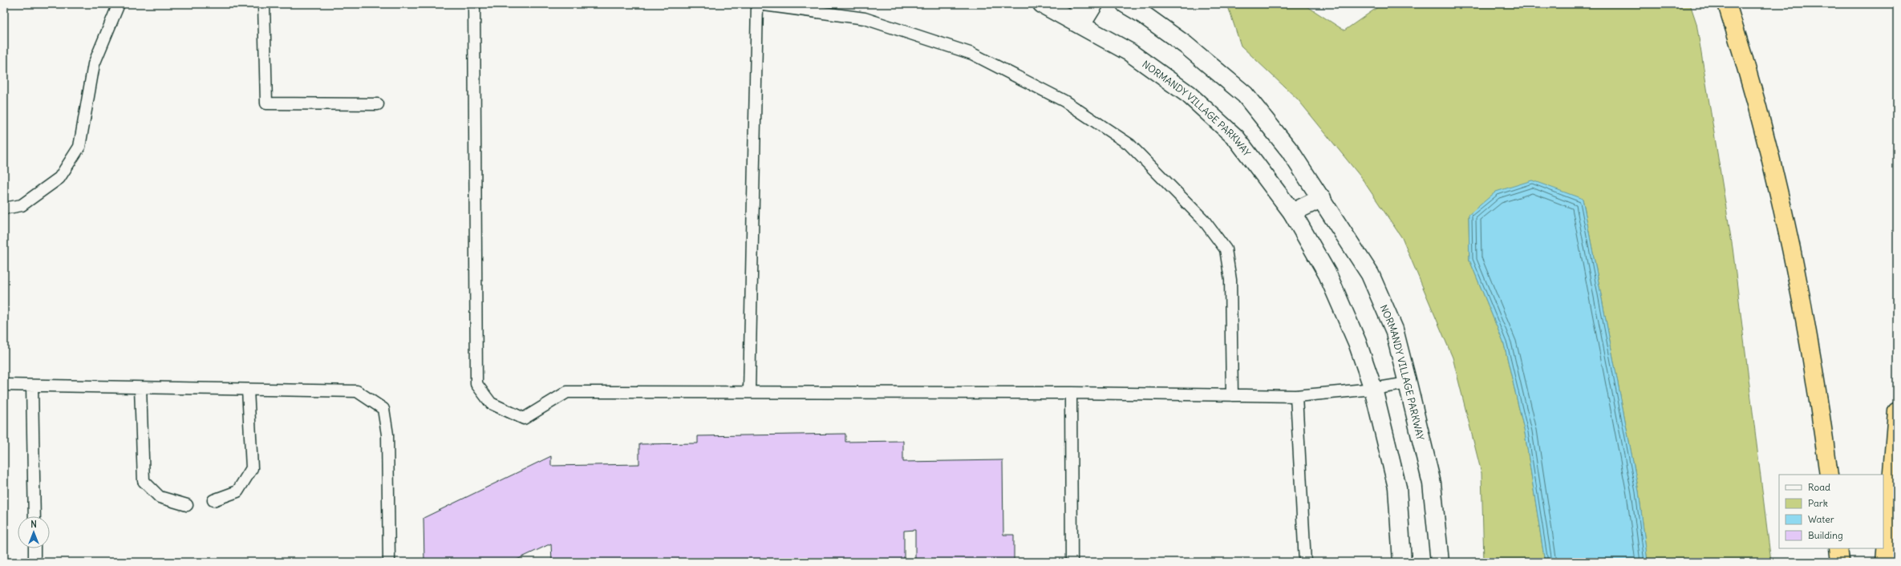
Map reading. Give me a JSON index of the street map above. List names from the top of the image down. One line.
{"streets":{"street":["NORMANDY VILLAGE PARKWAY"]},"legend":["Road","Park","Water","Building"],"north":"top"}
